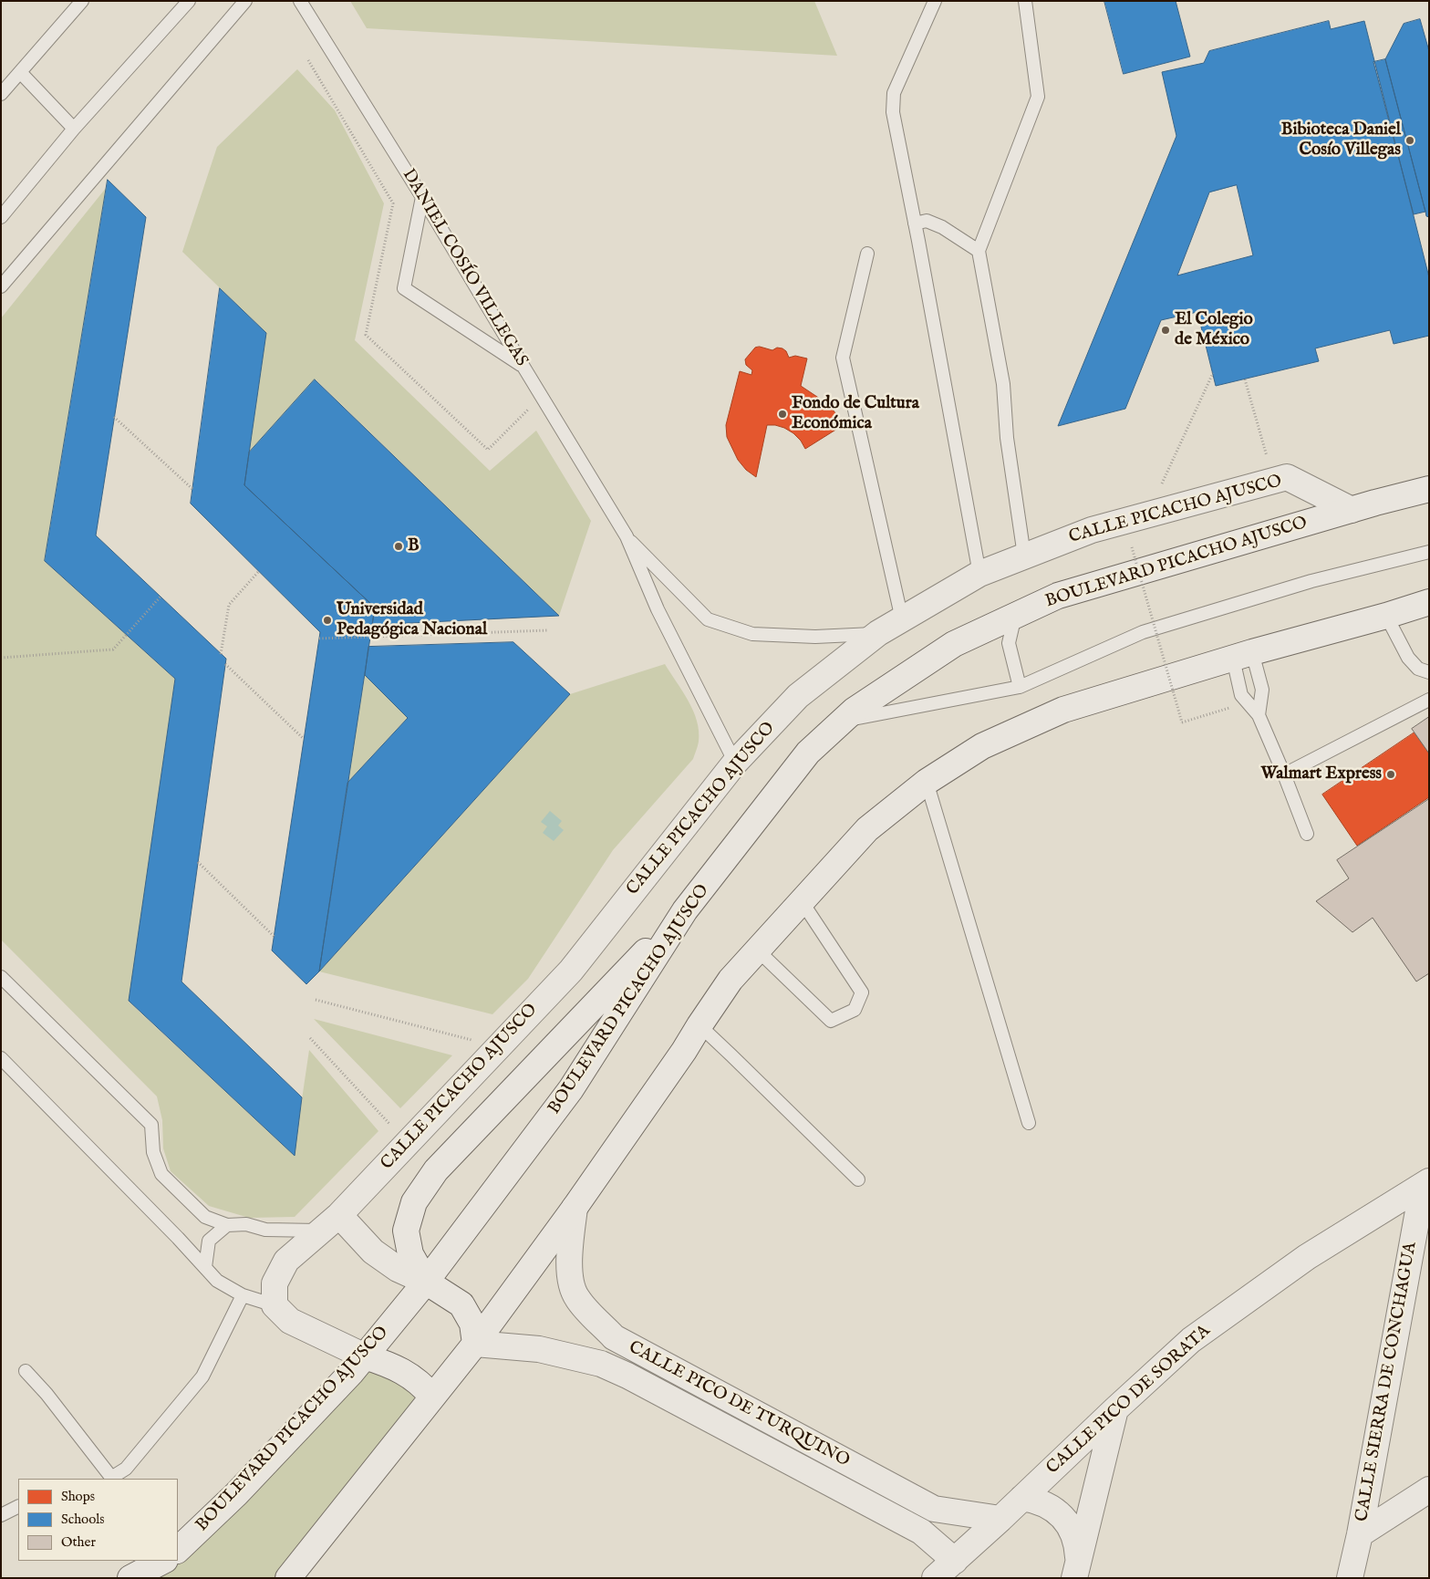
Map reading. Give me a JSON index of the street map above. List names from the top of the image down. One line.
{"streets":{"street":["CALLE PICACHO AJUSCO","BOULEVARD PICACHO AJUSCO","CALLE SIERRA DE CONCHAGUA","CALLE PICO DE SORATA","CALLE PICO DE TURQUINO"],"lane":["DANIEL COSÍO VILLEGAS"]},"crossings":[["DANIEL COSÍO VILLEGAS","CALLE PICACHO AJUSCO"],["CALLE PICACHO AJUSCO","BOULEVARD PICACHO AJUSCO"],["CALLE SIERRA DE CONCHAGUA","CALLE PICO DE SORATA"],["CALLE PICO DE SORATA","CALLE PICO DE TURQUINO"]],"places":["Bibioteca Daniel Cosío Villegas","El Colegio de México","Fondo de Cultura Económica","B","Universidad Pedagógica Nacional","Walmart Express"],"legend":["Shops","Schools","Other"]}
